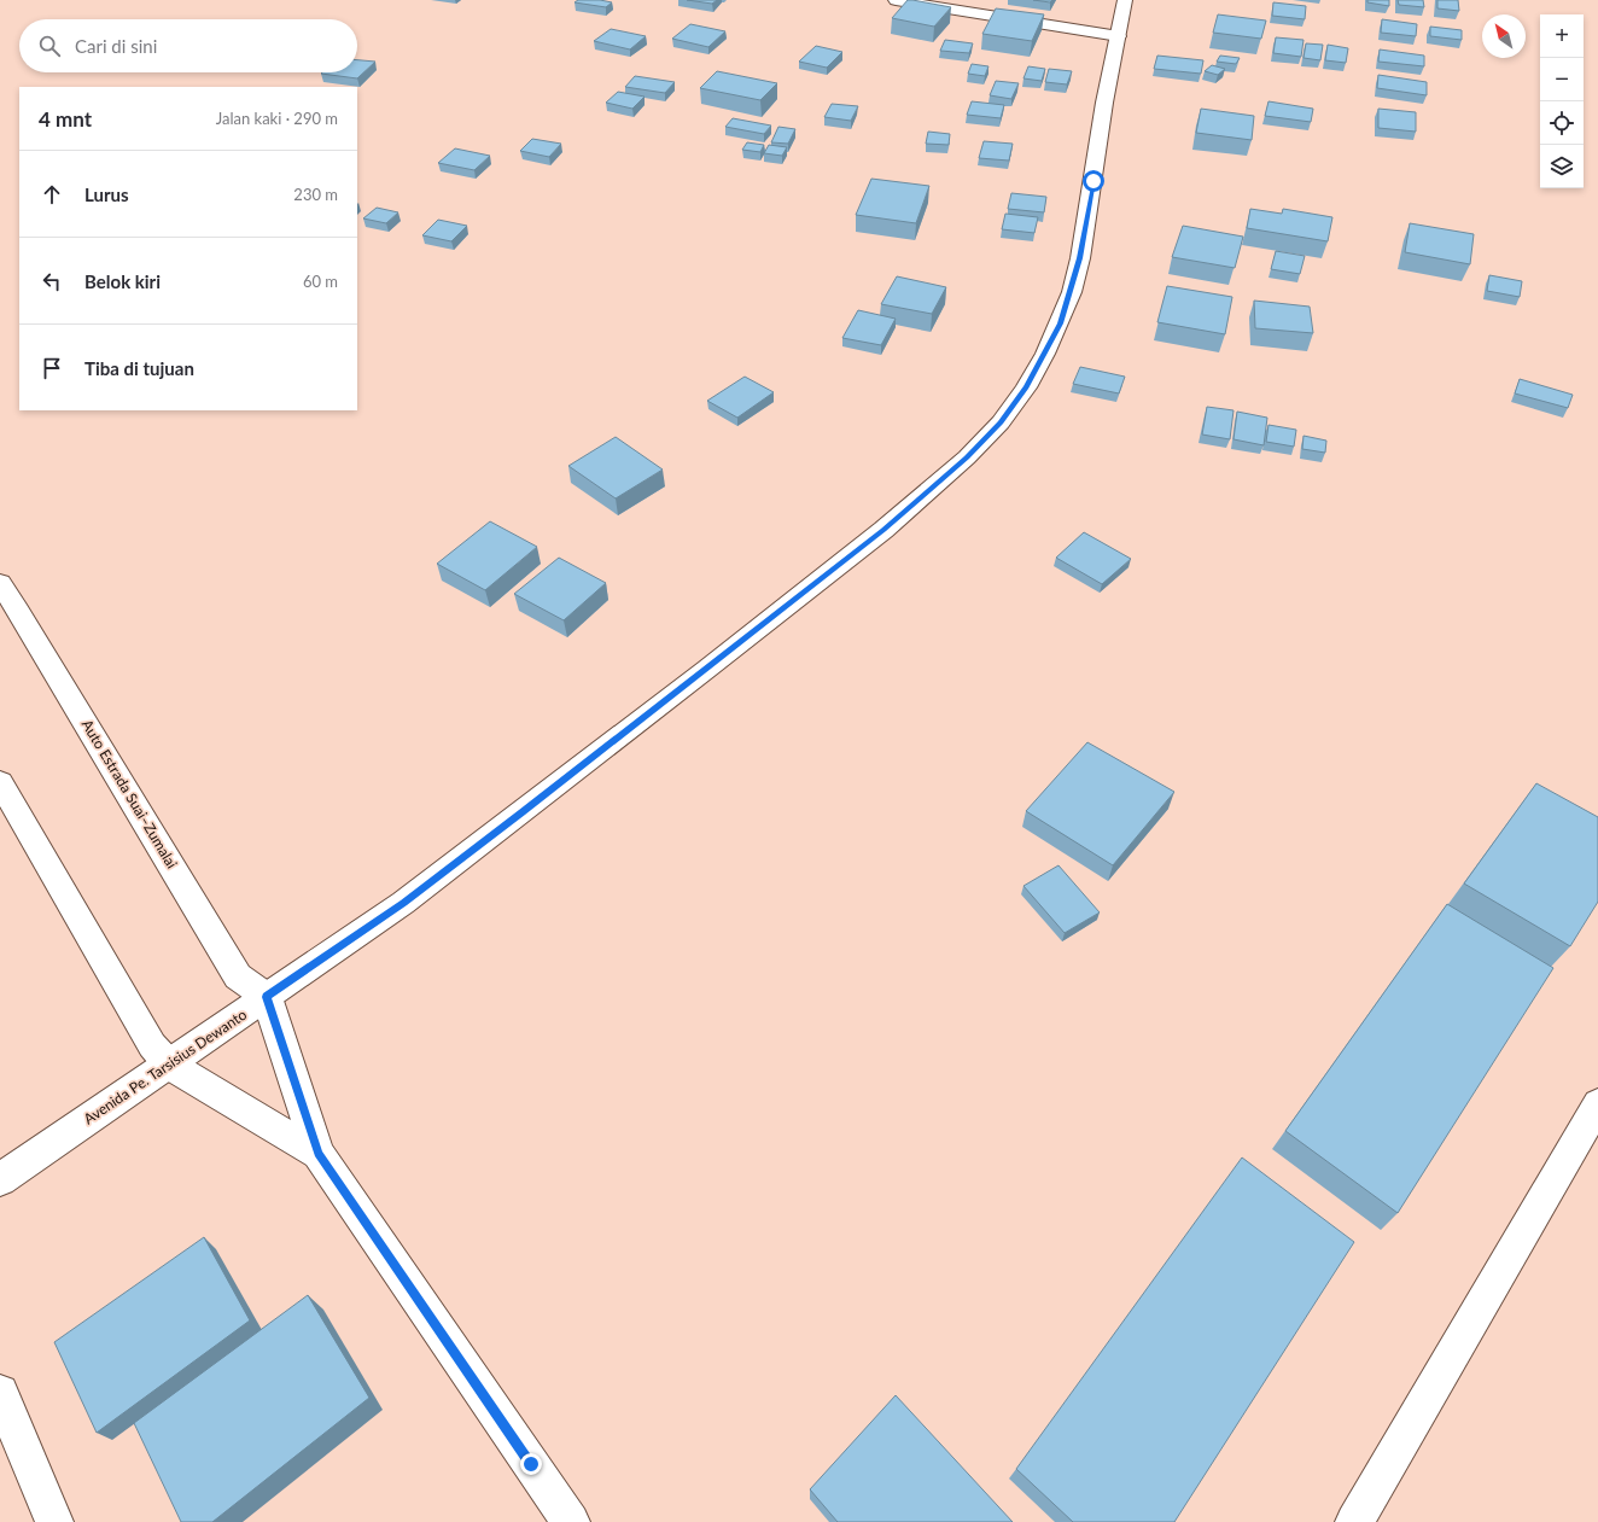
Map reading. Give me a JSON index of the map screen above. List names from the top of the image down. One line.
{"streets":{"main road":["Auto Estrada Suai–Zumalai","Avenida Pe. Tarsisius Dewanto"]},"crossings":[["Auto Estrada Suai–Zumalai","Avenida Pe. Tarsisius Dewanto"]],"north":"top left","page":{"map_buttons":["+","−"],"search":"Cari di sini","heading":["4 mnt","Jalan kaki · 290 m"],"list":[["Lurus","230 m"],["Belok kiri","60 m"],"Tiba di tujuan"]}}
